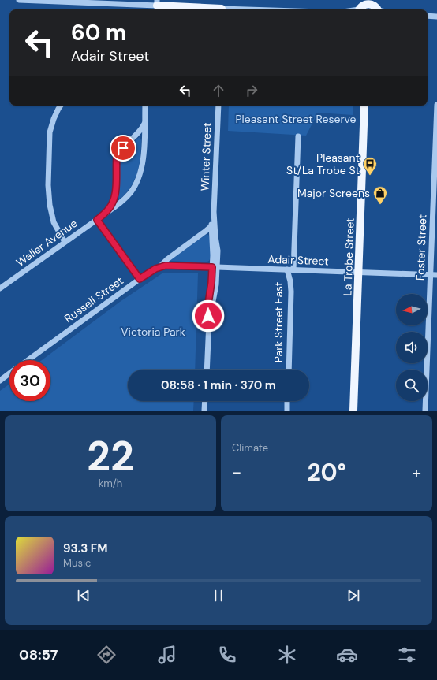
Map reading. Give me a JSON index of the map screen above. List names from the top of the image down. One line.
{"streets":{"main road":["La Trobe Street"],"street":["Winter Street","Waller Avenue","Foster Street","Adair Street","Russell Street","Park Street East"]},"crossings":[["Winter Street","Adair Street"],["Winter Street","Russell Street"],["Foster Street","Adair Street"],["La Trobe Street","Adair Street"],["Adair Street","Russell Street"],["Adair Street","Park Street East"]],"parks":["Pleasant Street Reserve","Victoria Park"],"places":{"bus stop":["Pleasant St/La Trobe St"],"shop":["Major Screens"]},"north":"left","page":{"turn":["60 m","Adair Street"],"limit":"30","trip":"08:58 · 1 min · 370 m","tile":[["22","km/h"],"Climate"],"heat":["−","20°","+"],"song":["93.3 FM","Music"],"tabs":"08:57"}}
